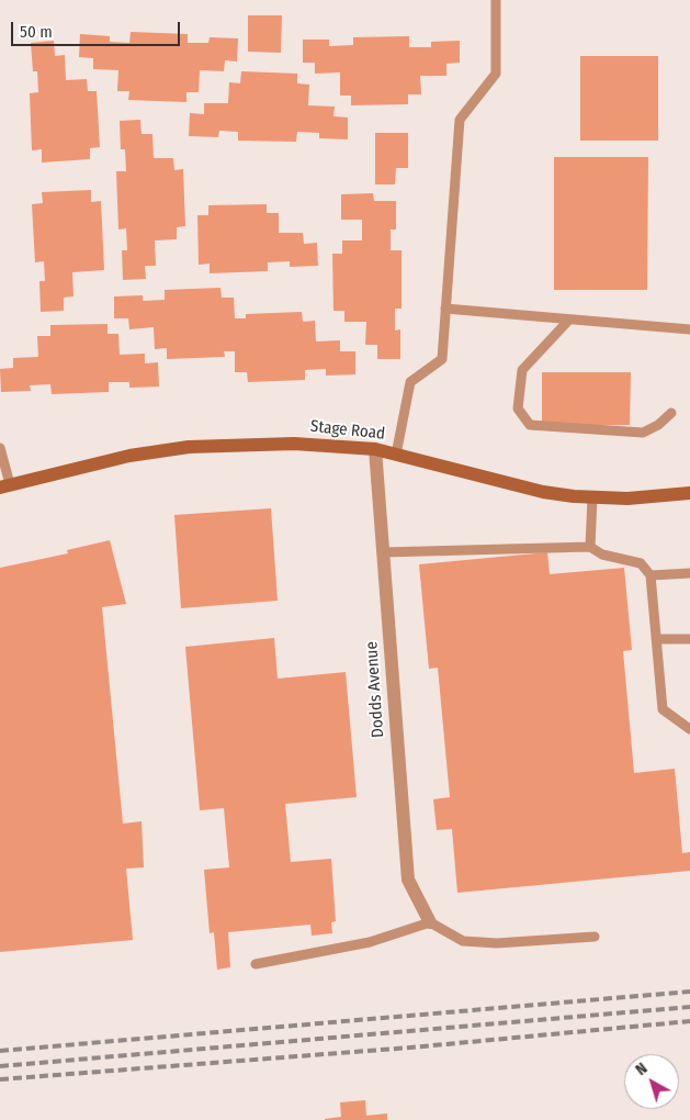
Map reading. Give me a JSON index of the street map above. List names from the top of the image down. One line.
{"streets":{"main road":["Stage Road"],"street":["Dodds Avenue"]},"crossings":[["Stage Road","Dodds Avenue"]],"scale_bar":"50 m","north":"top left"}
